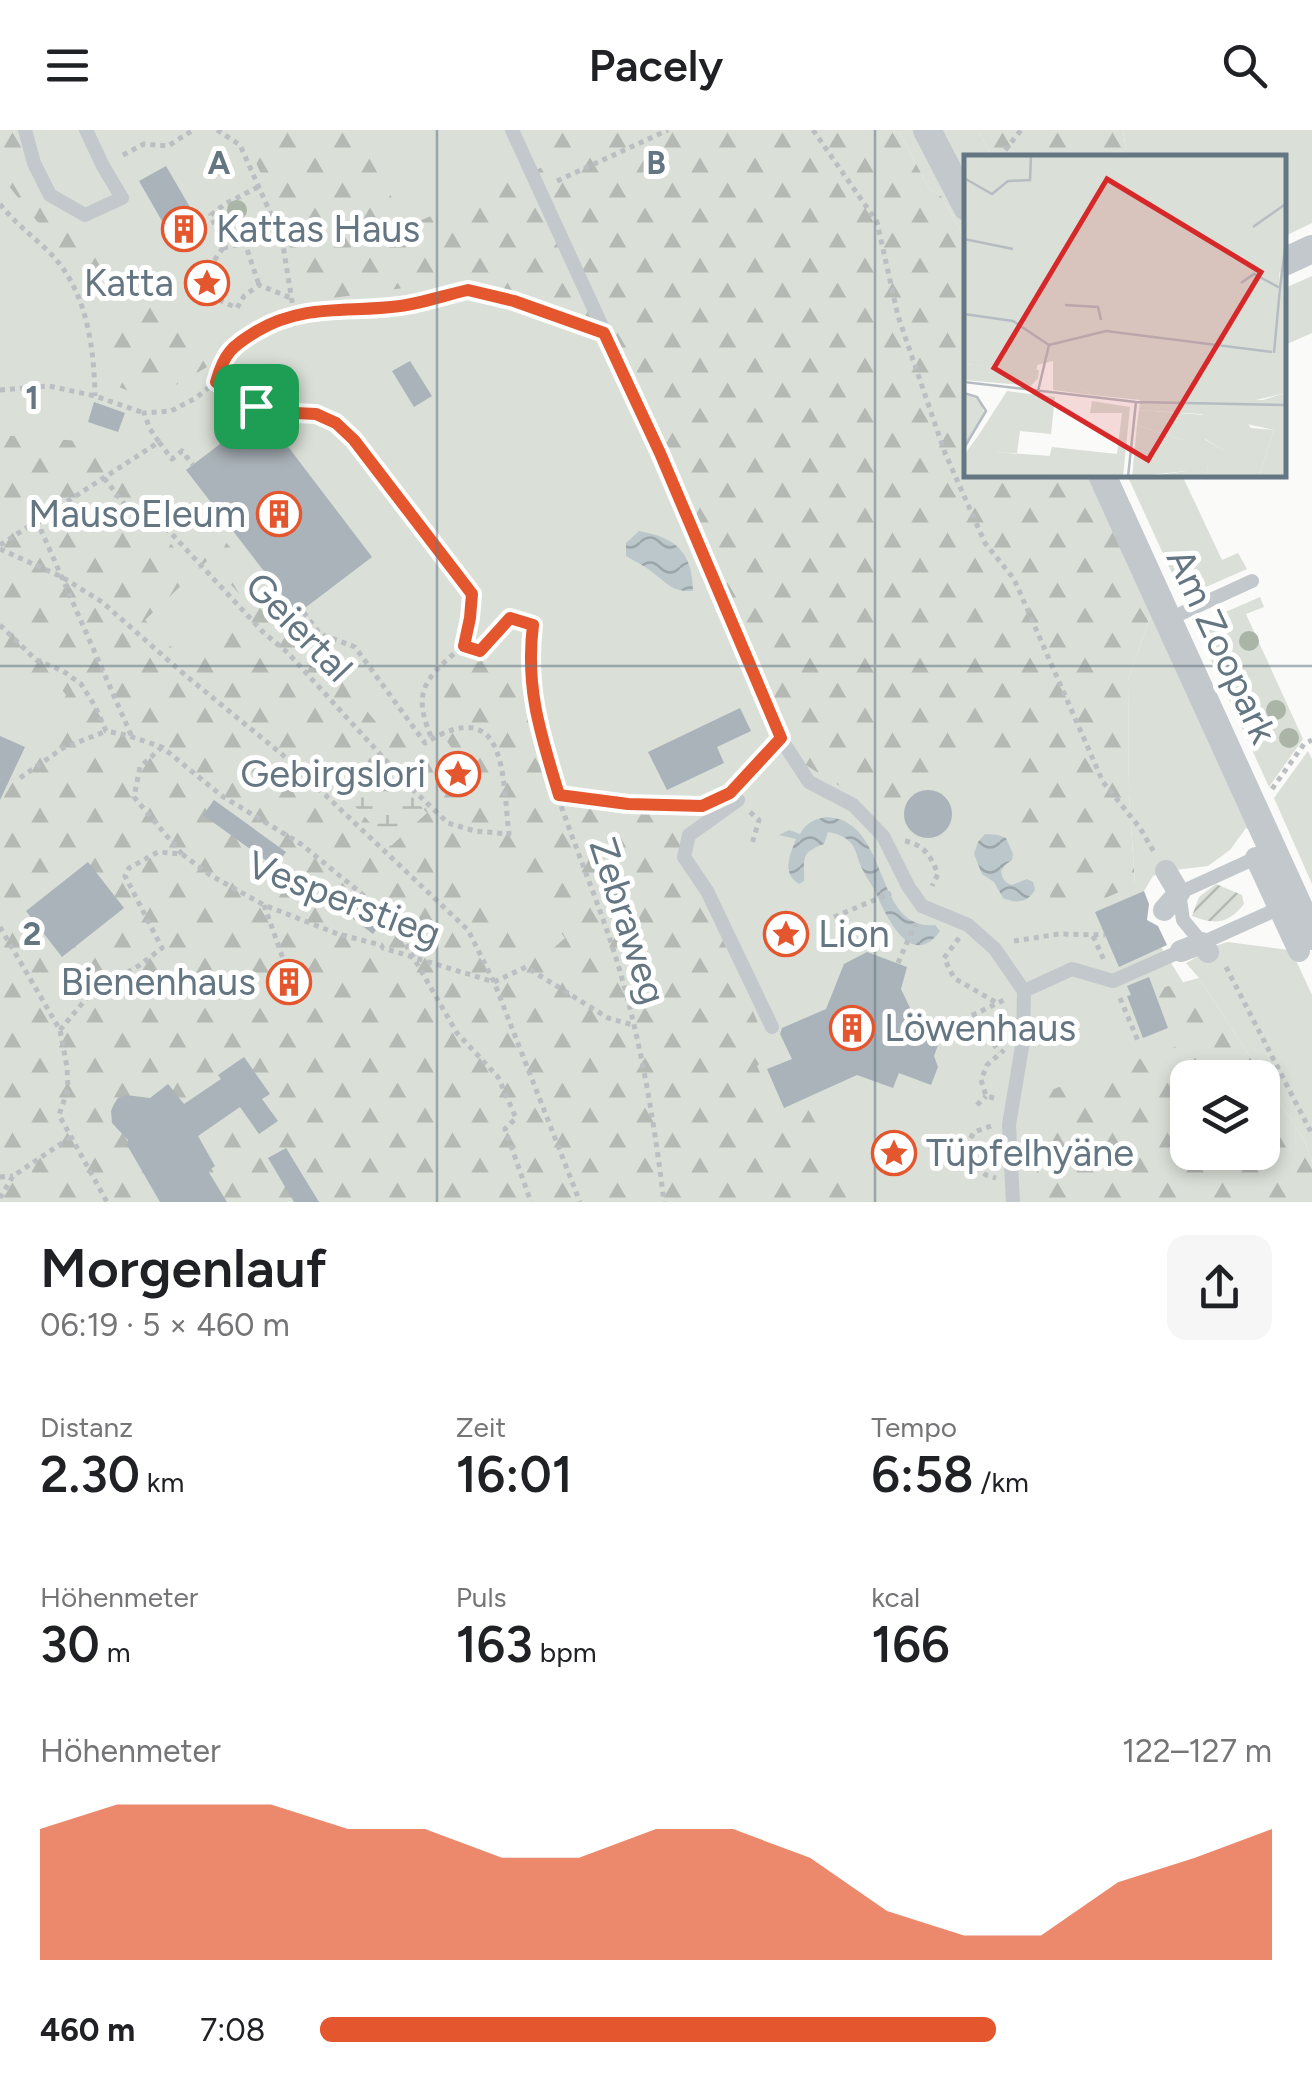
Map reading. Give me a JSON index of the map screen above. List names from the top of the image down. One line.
{"streets":{"street":["Am Zoopark"],"path":["Geiertal","Vesperstieg","Zebraweg"]},"crossings":[["Vesperstieg","Zebraweg"]],"places":{"building":["Kattas Haus","MausoEleum","Bienenhaus","Löwenhaus"],"place":["Katta","Gebirgslori","Lion","Tüpfelhyäne"]},"page":{"header":"Pacely","heading":["Morgenlauf","06:19 · 5 × 460 m"],"stats":[["Distanz","2.30 km"],["Zeit","16:01"],["Tempo","6:58 /km"],["Höhenmeter","30 m"],["Puls","163 bpm"],["kcal","166"]],"chart":["Höhenmeter","122–127 m"],"list":[{"name":"460 m","note":"7:08"}]},"grid":{"columns":["A","B"],"rows":["1","2"]}}
